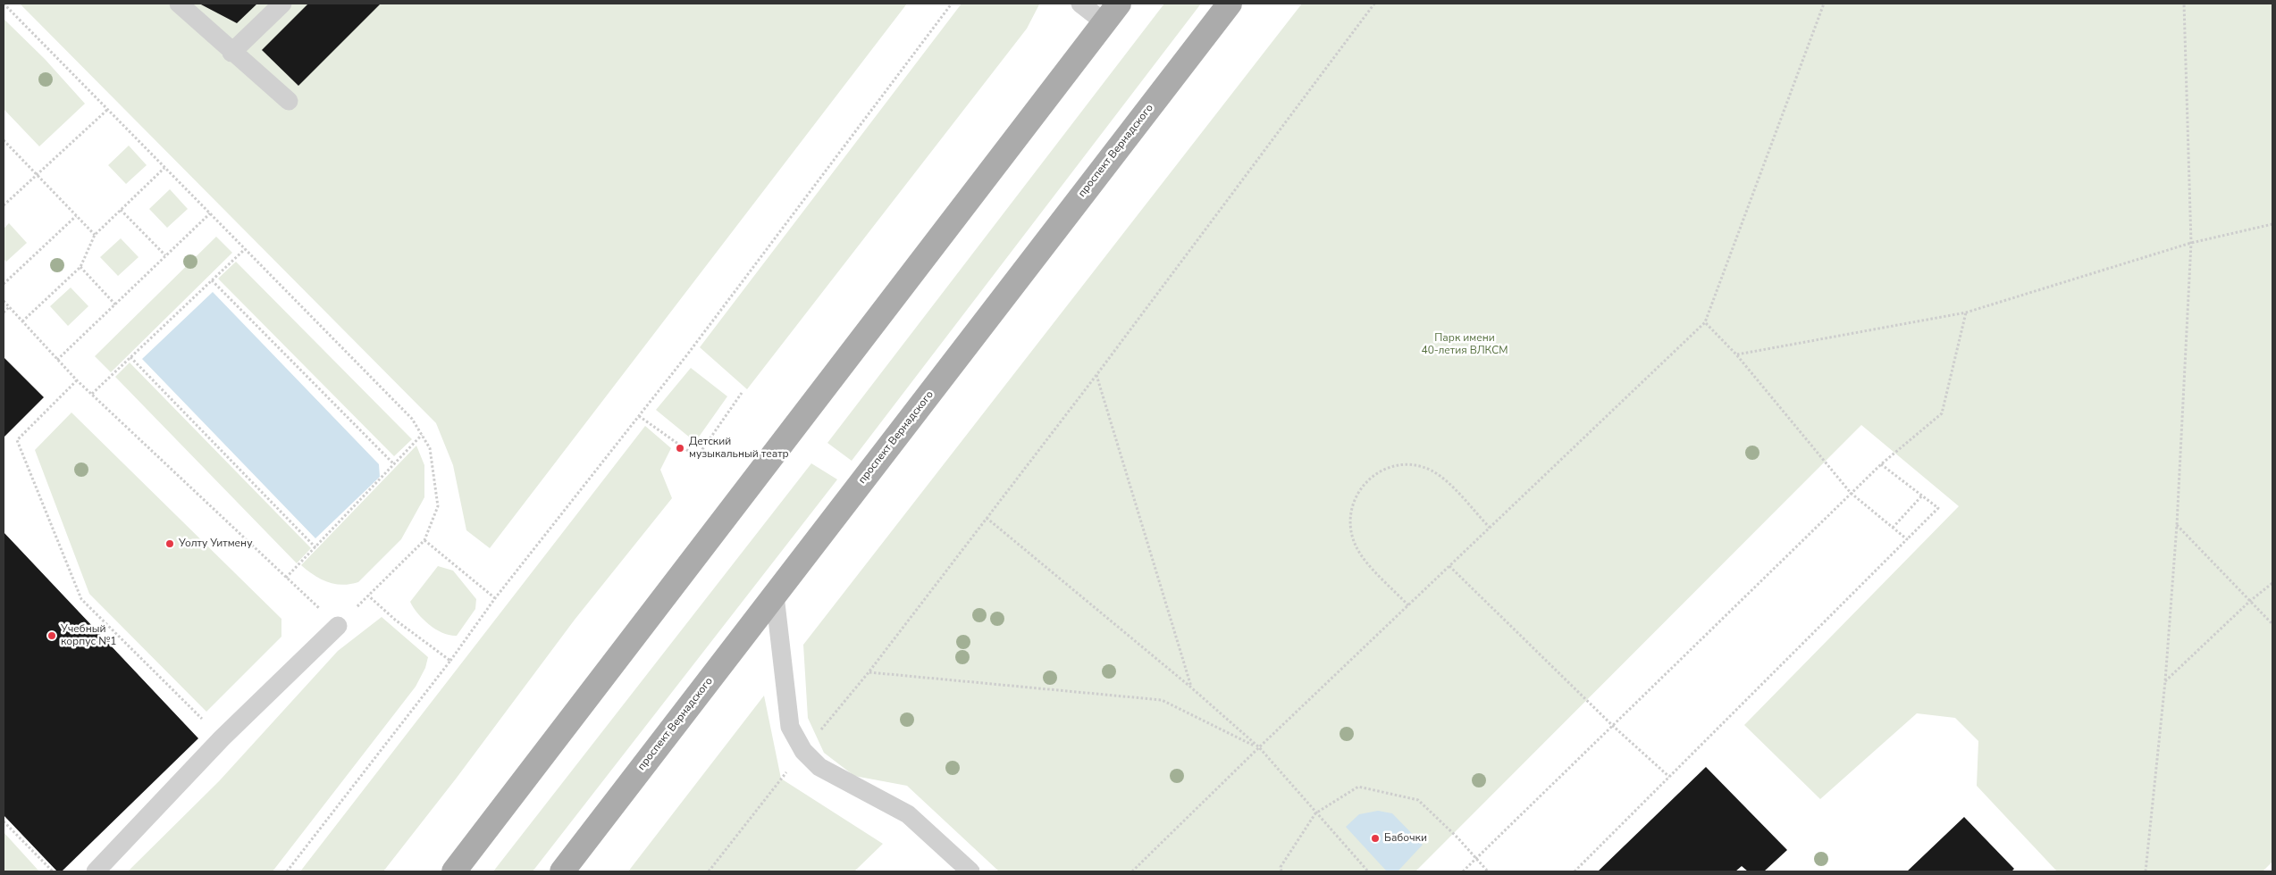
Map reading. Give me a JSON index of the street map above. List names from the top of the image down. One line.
{"streets":{"main road":["проспект Вернадского"]},"parks":["Парк имени 40-летия ВЛКСМ"],"places":["Детский музыкальный театр","Уолту Уитмену","Учебный корпус №1","Бабочки"]}
